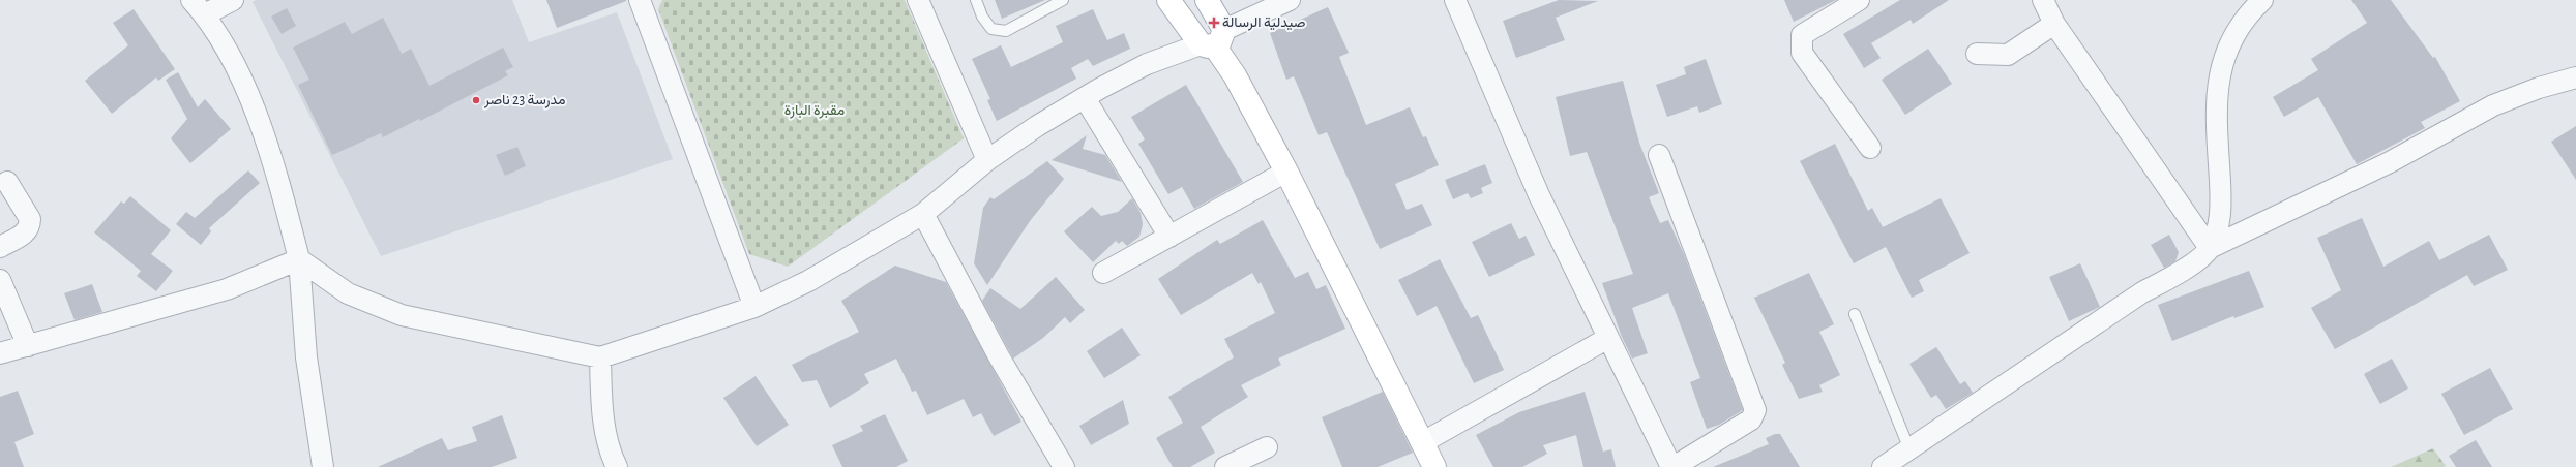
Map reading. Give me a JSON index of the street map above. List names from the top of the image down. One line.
{"parks":["مقبرة البازة"],"places":{"health":["صيدلية الرسالة"],"other":["مدرسة 23 ناصر"]}}
